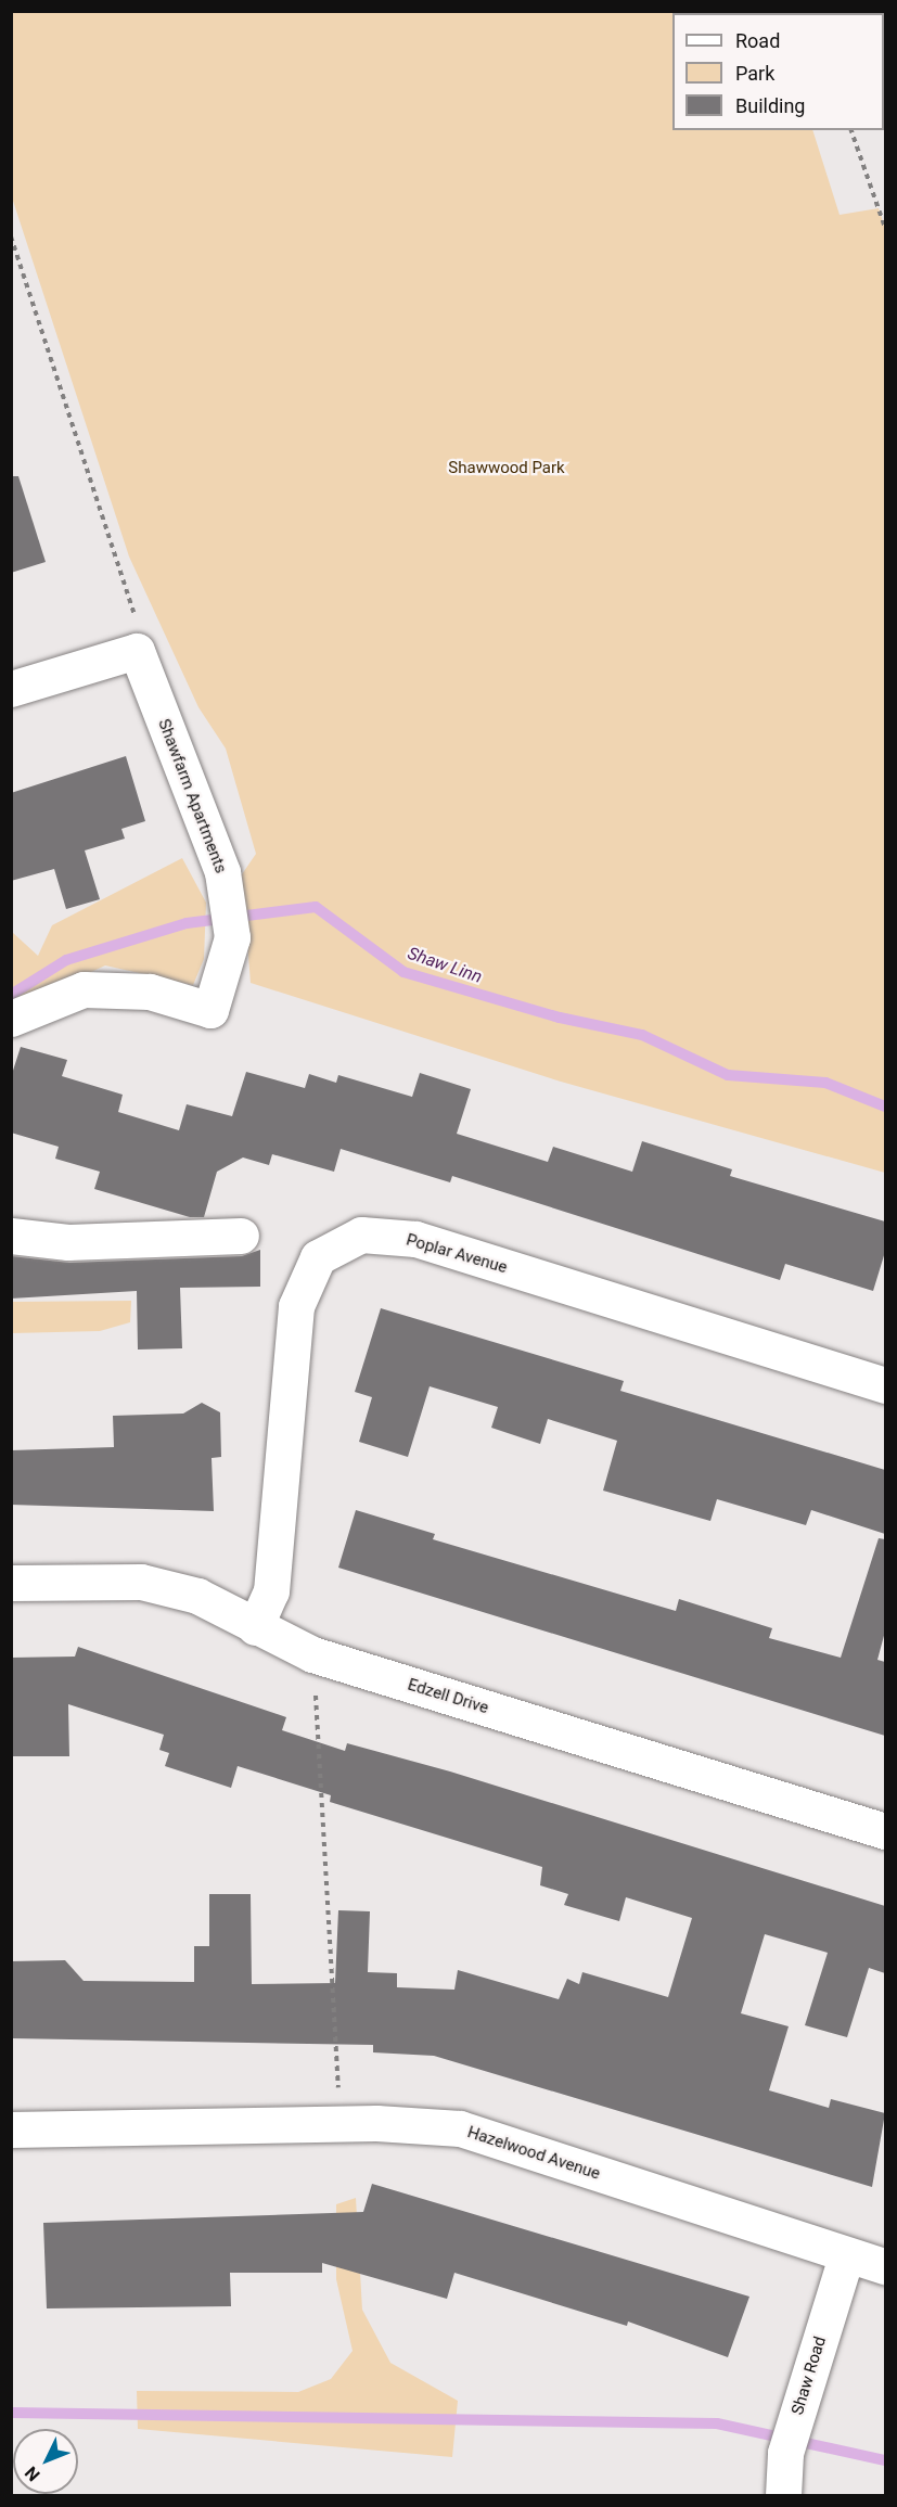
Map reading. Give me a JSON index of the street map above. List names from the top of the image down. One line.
{"streets":{"street":["Shawfarm Apartments","Poplar Avenue","Edzell Drive","Hazelwood Avenue","Shaw Road"]},"crossings":[["Poplar Avenue","Edzell Drive"],["Hazelwood Avenue","Shaw Road"]],"water":["Shaw Linn"],"parks":["Shawwood Park"],"legend":["Road","Park","Building"],"north":"bottom left"}
